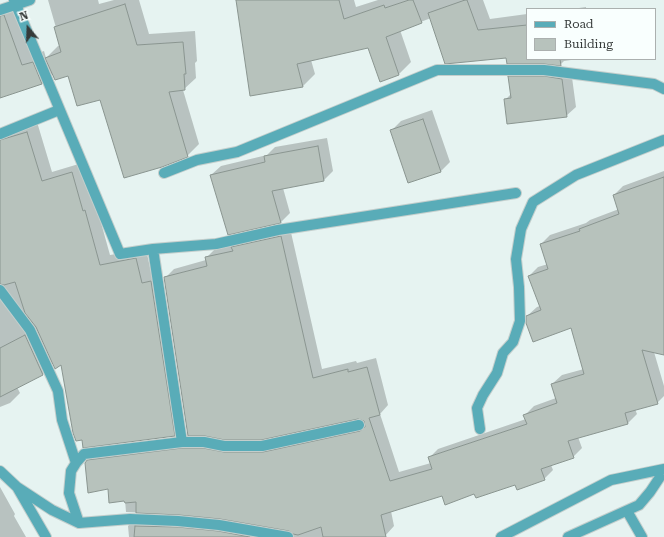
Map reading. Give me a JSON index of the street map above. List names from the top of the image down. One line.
{"legend":["Road","Building"],"north":"top"}
